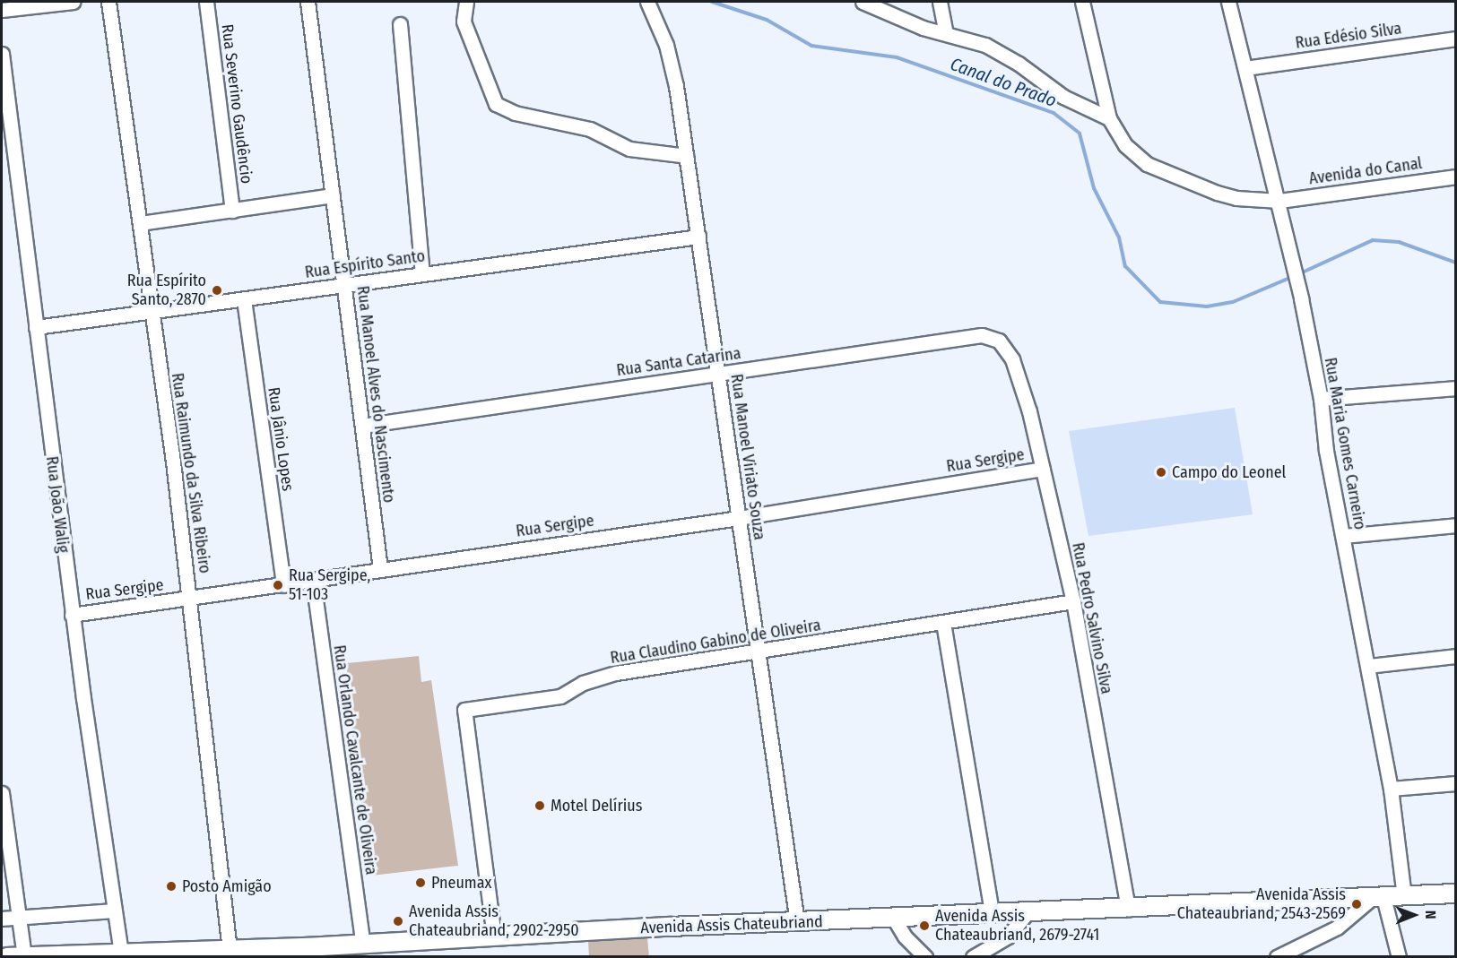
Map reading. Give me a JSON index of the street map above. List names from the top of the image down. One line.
{"streets":{"main road":["Avenida Assis Chateubriand"],"street":["Rua Edésio Silva","Rua Severino Gaudêncio","Avenida do Canal","Rua Espírito Santo","Rua Santa Catarina","Rua Manoel Alves do Nascimento","Rua Jânio Lopes","Rua Maria Gomes Carneiro","Rua Manoel Viriato Souza","Rua Sergipe","Rua Raimundo da Silva Ribeiro","Rua João Walig","Rua Pedro Salvino Silva","Rua Claudino Gabino de Oliveira","Rua Orlando Cavalcante de Oliveira"]},"crossings":[["Rua Edésio Silva","Rua Maria Gomes Carneiro"],["Avenida do Canal","Rua Maria Gomes Carneiro"],["Rua Espírito Santo","Rua Manoel Alves do Nascimento"],["Rua Espírito Santo","Rua Jânio Lopes"],["Rua Espírito Santo","Rua Manoel Viriato Souza"],["Rua Espírito Santo","Rua Raimundo da Silva Ribeiro"],["Rua Espírito Santo","Rua João Walig"],["Rua Santa Catarina","Rua Manoel Alves do Nascimento"],["Rua Santa Catarina","Rua Manoel Viriato Souza"],["Rua Santa Catarina","Rua Pedro Salvino Silva"],["Rua Manoel Alves do Nascimento","Rua Sergipe"],["Rua Jânio Lopes","Rua Sergipe"],["Rua Maria Gomes Carneiro","Avenida Assis Chateubriand"],["Rua Manoel Viriato Souza","Rua Sergipe"],["Rua Manoel Viriato Souza","Rua Claudino Gabino de Oliveira"],["Rua Manoel Viriato Souza","Avenida Assis Chateubriand"],["Rua Sergipe","Rua Raimundo da Silva Ribeiro"],["Rua Sergipe","Rua João Walig"],["Rua Sergipe","Rua Pedro Salvino Silva"],["Rua Sergipe","Rua Orlando Cavalcante de Oliveira"],["Rua Raimundo da Silva Ribeiro","Avenida Assis Chateubriand"],["Rua João Walig","Avenida Assis Chateubriand"],["Rua Pedro Salvino Silva","Rua Claudino Gabino de Oliveira"],["Rua Pedro Salvino Silva","Avenida Assis Chateubriand"],["Rua Claudino Gabino de Oliveira","Avenida Assis Chateubriand"],["Rua Orlando Cavalcante de Oliveira","Avenida Assis Chateubriand"]],"water":["Canal do Prado"],"places":["Rua Espírito Santo, 2870","Campo do Leonel","Rua Sergipe, 51-103","Motel Delírius","Pneumax","Posto Amigão","Avenida Assis Chateaubriand, 2543-2569","Avenida Assis Chateaubriand, 2902-2950","Avenida Assis Chateaubriand, 2679-2741"],"north":"right"}
